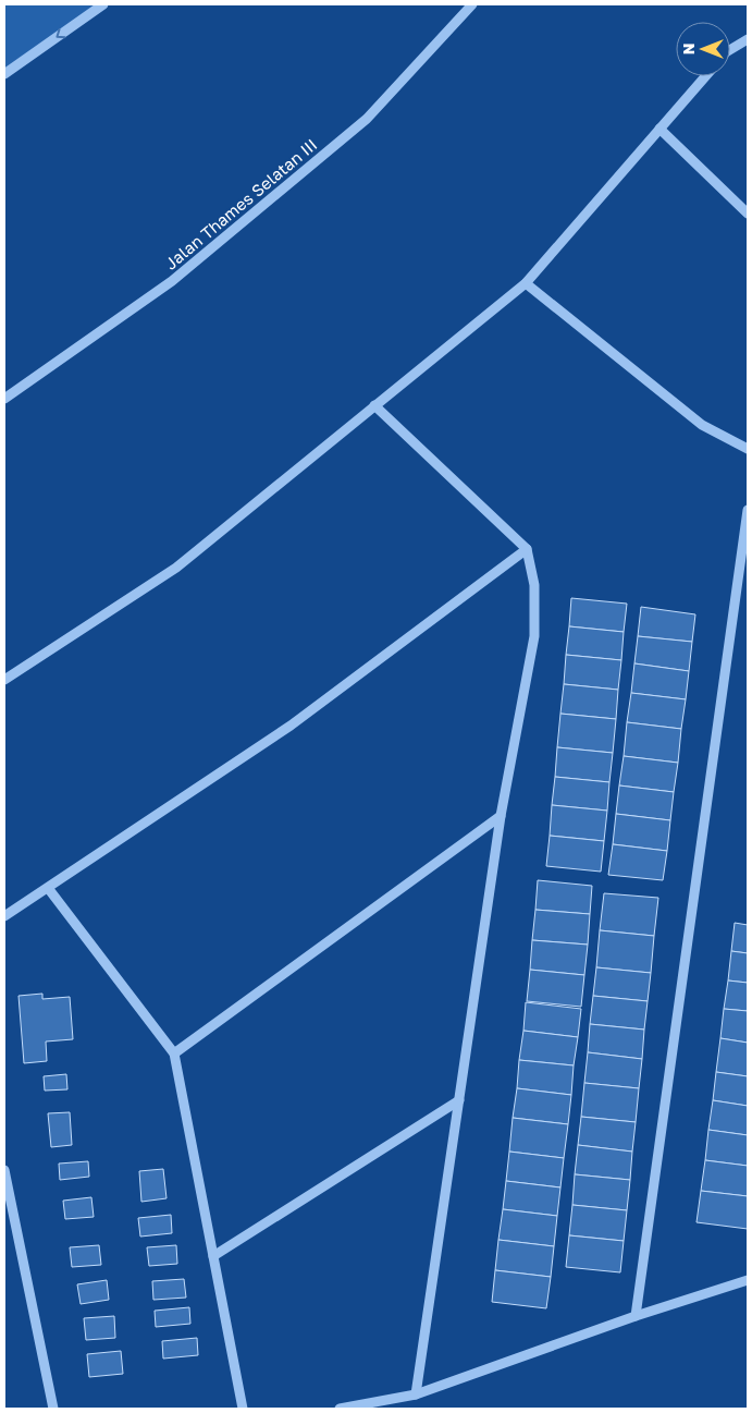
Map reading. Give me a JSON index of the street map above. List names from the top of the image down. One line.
{"streets":{"street":["Jalan Thames Selatan III"]},"north":"left"}
